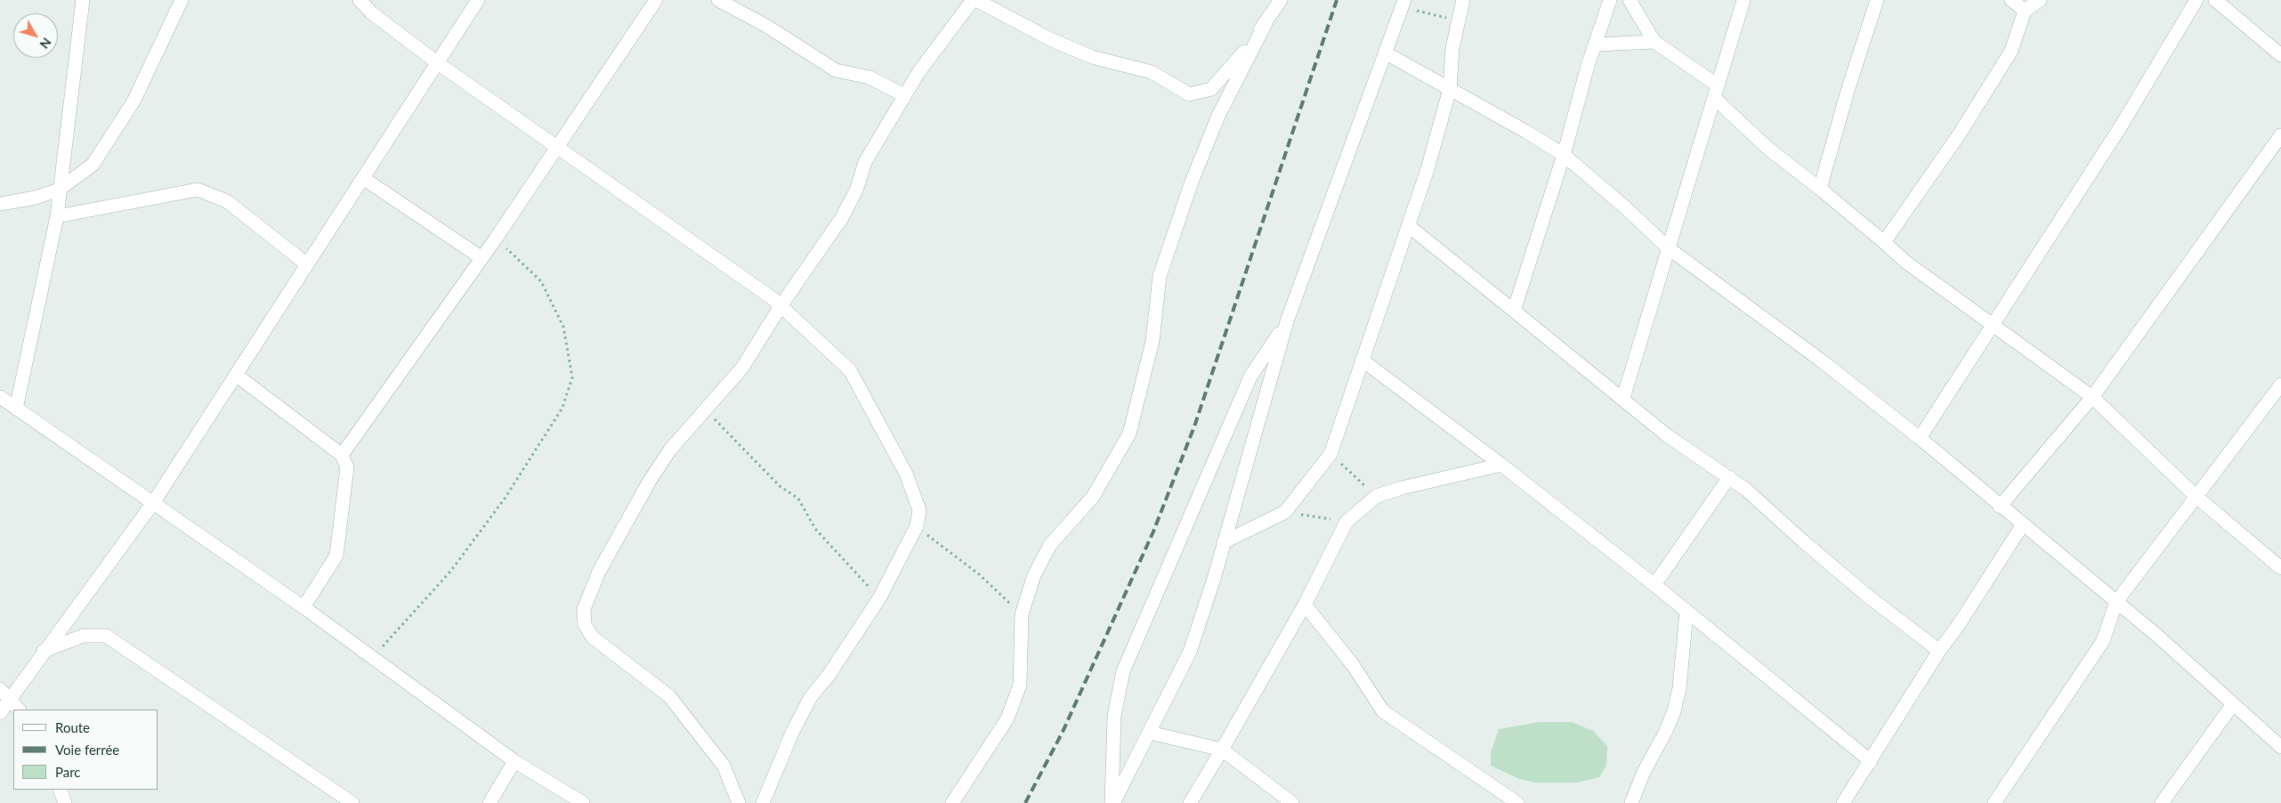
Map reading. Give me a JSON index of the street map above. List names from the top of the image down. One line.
{"legend":["Route","Voie ferrée","Parc"],"north":"bottom right"}
